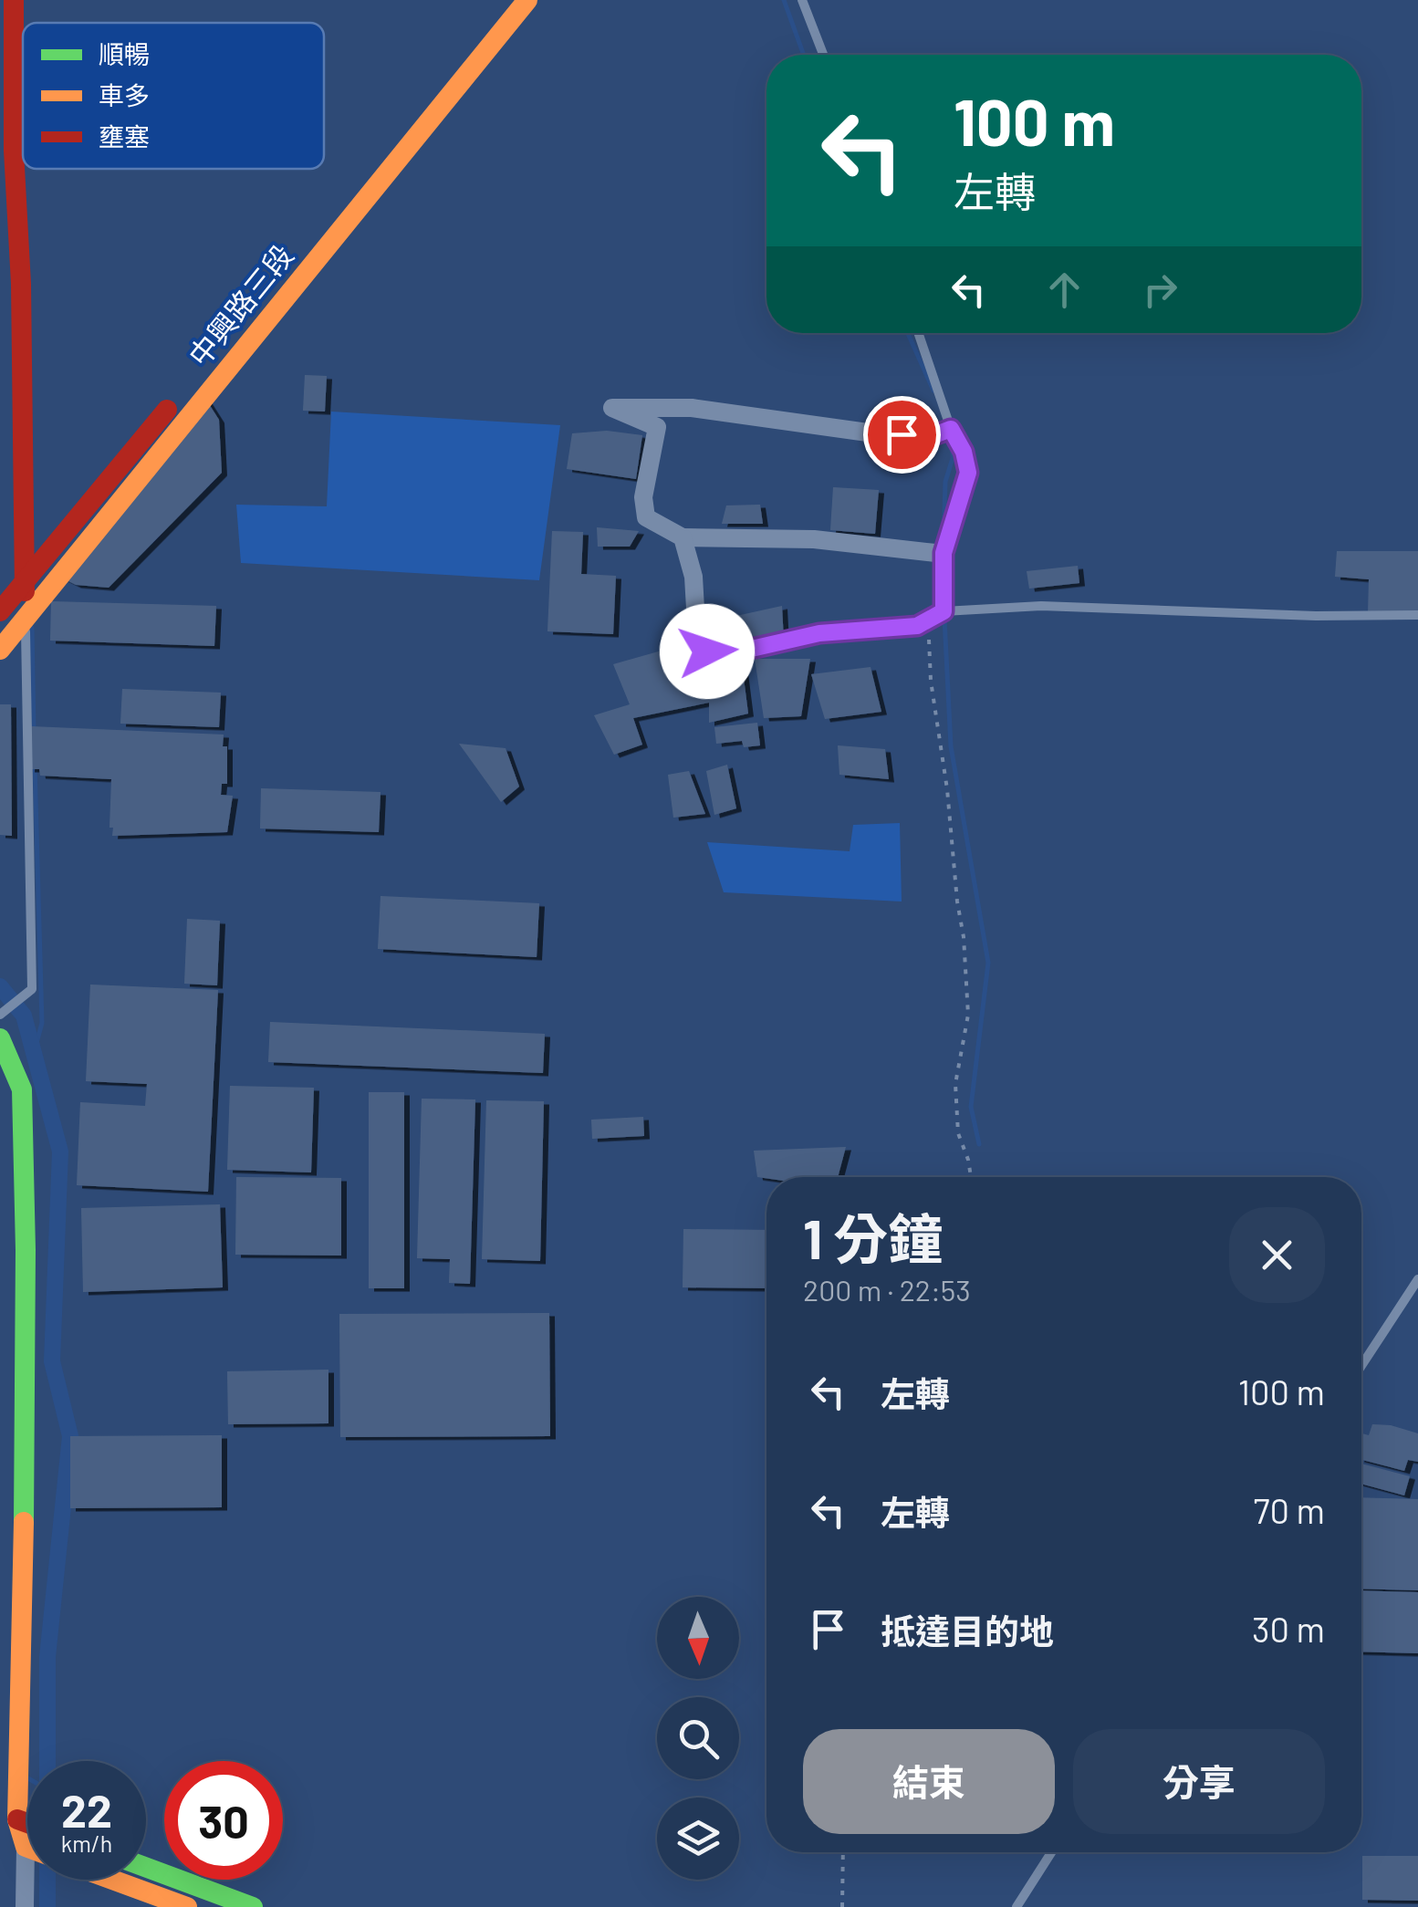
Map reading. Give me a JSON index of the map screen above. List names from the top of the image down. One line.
{"streets":{"street":["中興路三段"]},"legend":["順暢","車多","壅塞"],"north":"bottom","page":{"turn":["100 m","左轉"],"heading":["1 分鐘","200 m · 22:53"],"list":[{"name":"左轉","value":"100 m"},{"name":"左轉","value":"70 m"},{"name":"抵達目的地","value":"30 m"}],"buttons":["結束","分享"],"speed":"22 km/h","limit":"30"}}
